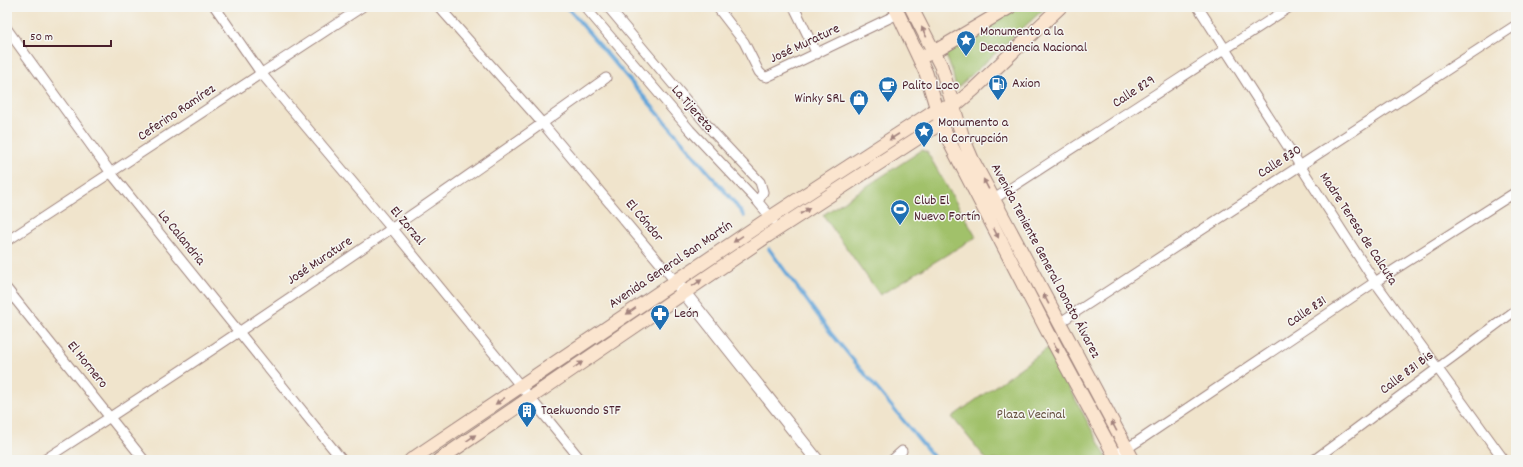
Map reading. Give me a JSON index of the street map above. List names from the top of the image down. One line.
{"streets":{"main road":["Avenida Teniente General Donato Álvarez","Avenida General San Martín"],"street":["José Murature","Calle 829","La Tijereta","Ceferino Ramírez","Calle 830","El Cóndor","El Zorzal","Madre Teresa de Calcuta","La Calandria","Calle 831","El Hornero","Calle 831 Bis"]},"crossings":[["José Murature","El Cóndor"],["José Murature","El Zorzal"],["José Murature","La Calandria"],["José Murature","Avenida Teniente General Donato Álvarez"],["José Murature","El Hornero"],["Calle 829","Madre Teresa de Calcuta"],["Calle 829","Avenida Teniente General Donato Álvarez"],["La Tijereta","Avenida General San Martín"],["Ceferino Ramírez","El Zorzal"],["Ceferino Ramírez","La Calandria"],["Calle 830","Madre Teresa de Calcuta"],["Calle 830","Avenida Teniente General Donato Álvarez"],["El Cóndor","Avenida General San Martín"],["El Zorzal","Avenida General San Martín"],["Madre Teresa de Calcuta","Calle 831"],["Madre Teresa de Calcuta","Calle 831 Bis"],["Avenida Teniente General Donato Álvarez","Avenida General San Martín"],["Avenida Teniente General Donato Álvarez","Calle 831"]],"parks":["Plaza Vecinal"],"places":{"place":["Monumento a la Decadencia Nacional","Monumento a la Corrupción"],"fuel station":["Axion"],"cafe":["Palito Loco"],"shop":["Winky SRL"],"sports":["Club El Nuevo Fortín"],"pharmacy":["León"],"building":["Taekwondo STF"]},"scale_bar":"50 m"}
